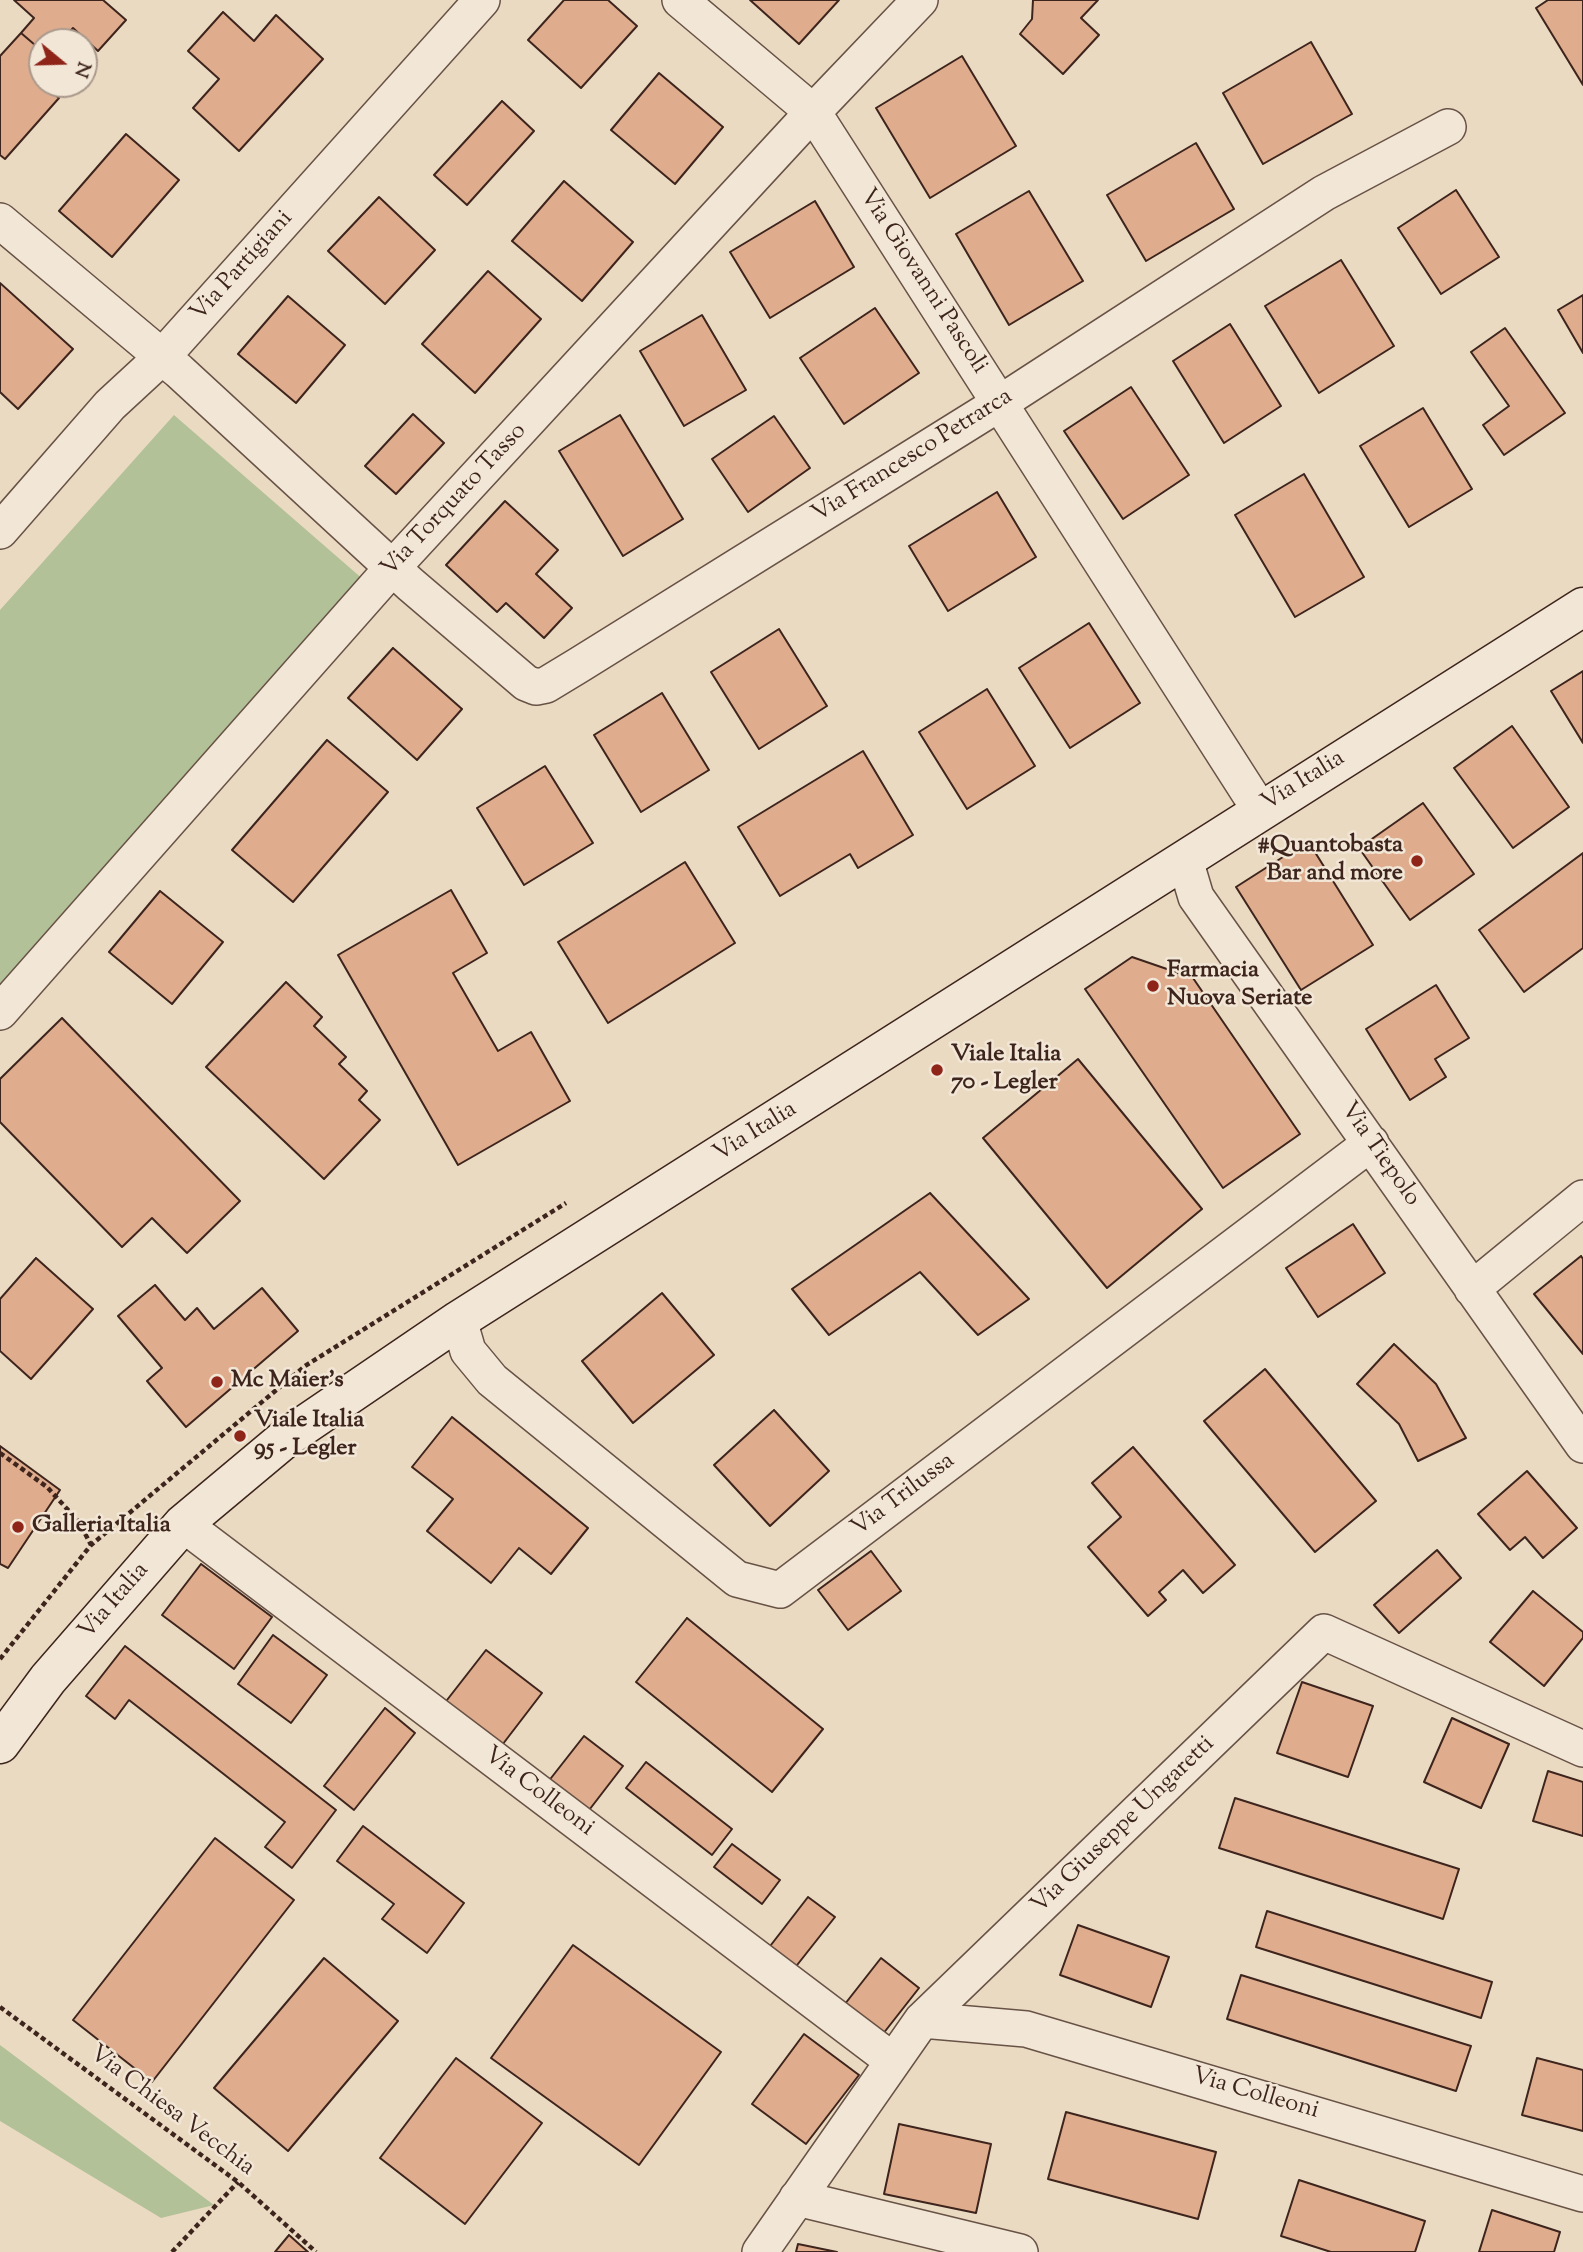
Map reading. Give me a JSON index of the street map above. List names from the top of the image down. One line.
{"streets":{"main road":["Via Italia"],"street":["Via Partigiani","Via Giovanni Pascoli","Via Francesco Petrarca","Via Torquato Tasso","Via Tiepolo","Via Trilussa","Via Colleoni","Via Giuseppe Ungaretti"],"path":["Via Chiesa Vecchia"]},"crossings":[["Via Partigiani","Via Francesco Petrarca"],["Via Giovanni Pascoli","Via Francesco Petrarca"],["Via Giovanni Pascoli","Via Torquato Tasso"],["Via Giovanni Pascoli","Via Italia"],["Via Francesco Petrarca","Via Torquato Tasso"],["Via Italia","Via Tiepolo"],["Via Italia","Via Trilussa"],["Via Italia","Via Colleoni"],["Via Tiepolo","Via Trilussa"],["Via Colleoni","Via Giuseppe Ungaretti"]],"places":["#Quantobasta Bar and more","Farmacia Nuova Seriate","Viale Italia 70 - Legler","Mc Maier's","Viale Italia 95 - Legler","Galleria Italia"],"north":"right"}
